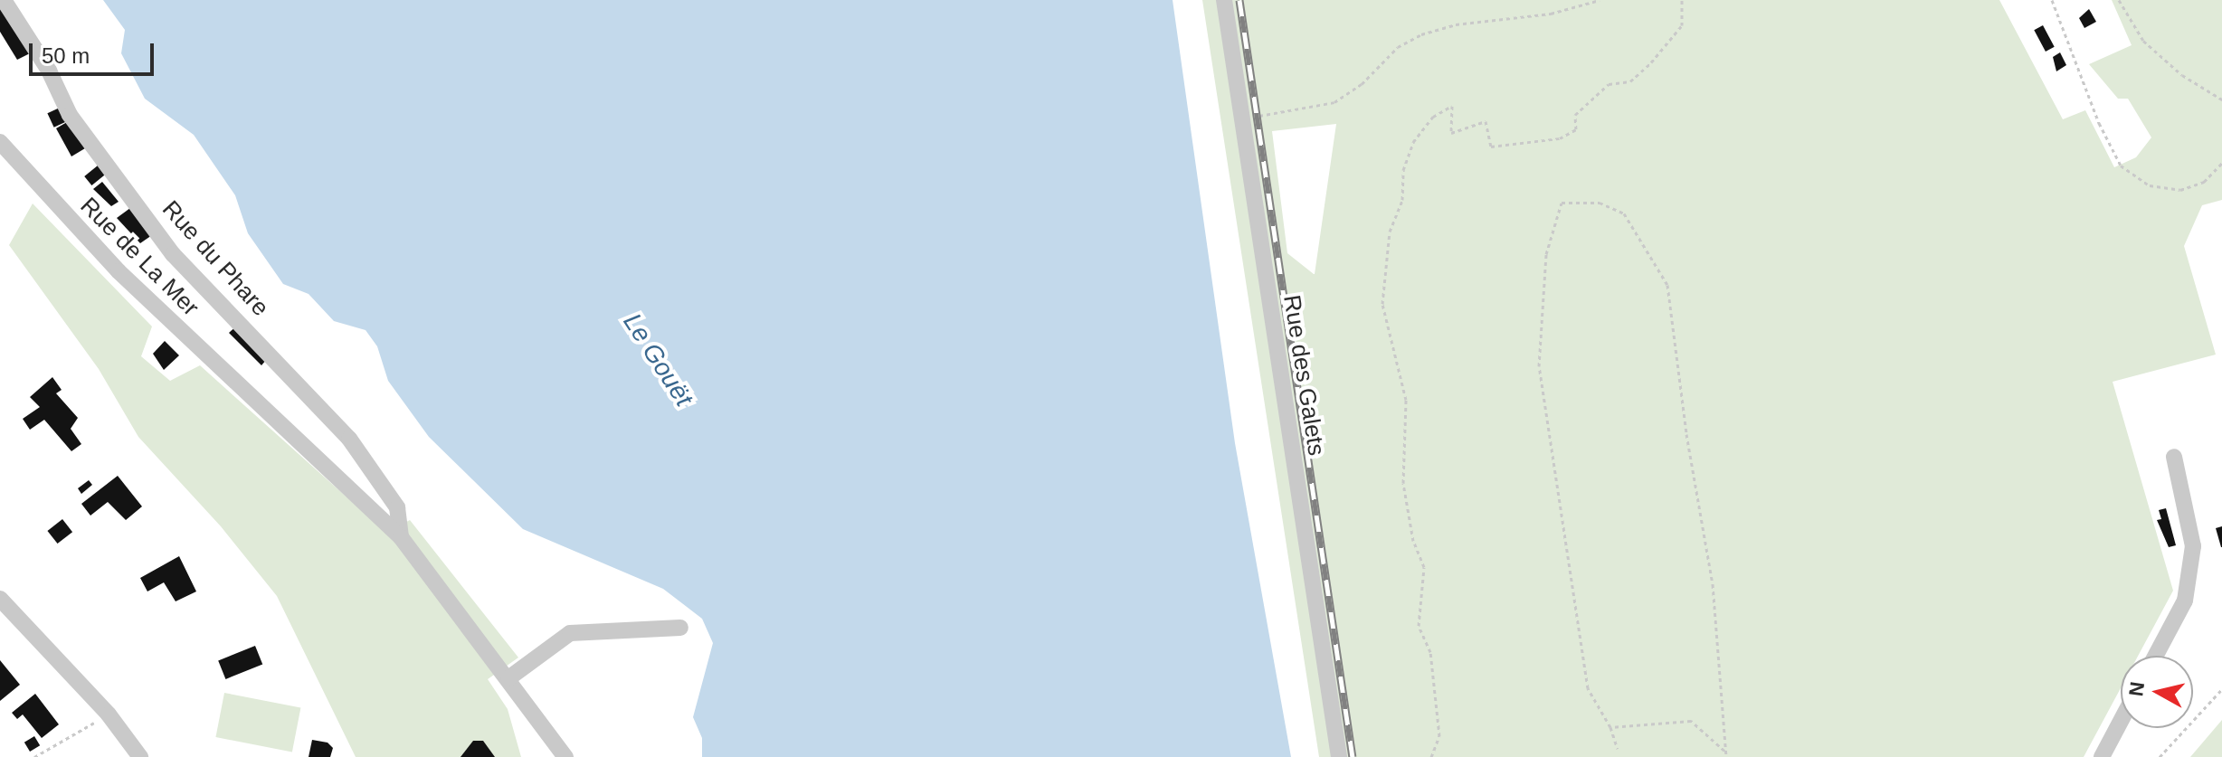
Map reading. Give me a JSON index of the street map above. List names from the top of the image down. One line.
{"streets":{"street":["Rue de La Mer","Rue du Phare","Rue des Galets"]},"crossings":[["Rue de La Mer","Rue du Phare"]],"water":["Le Gouët"],"scale_bar":"50 m","north":"left"}
